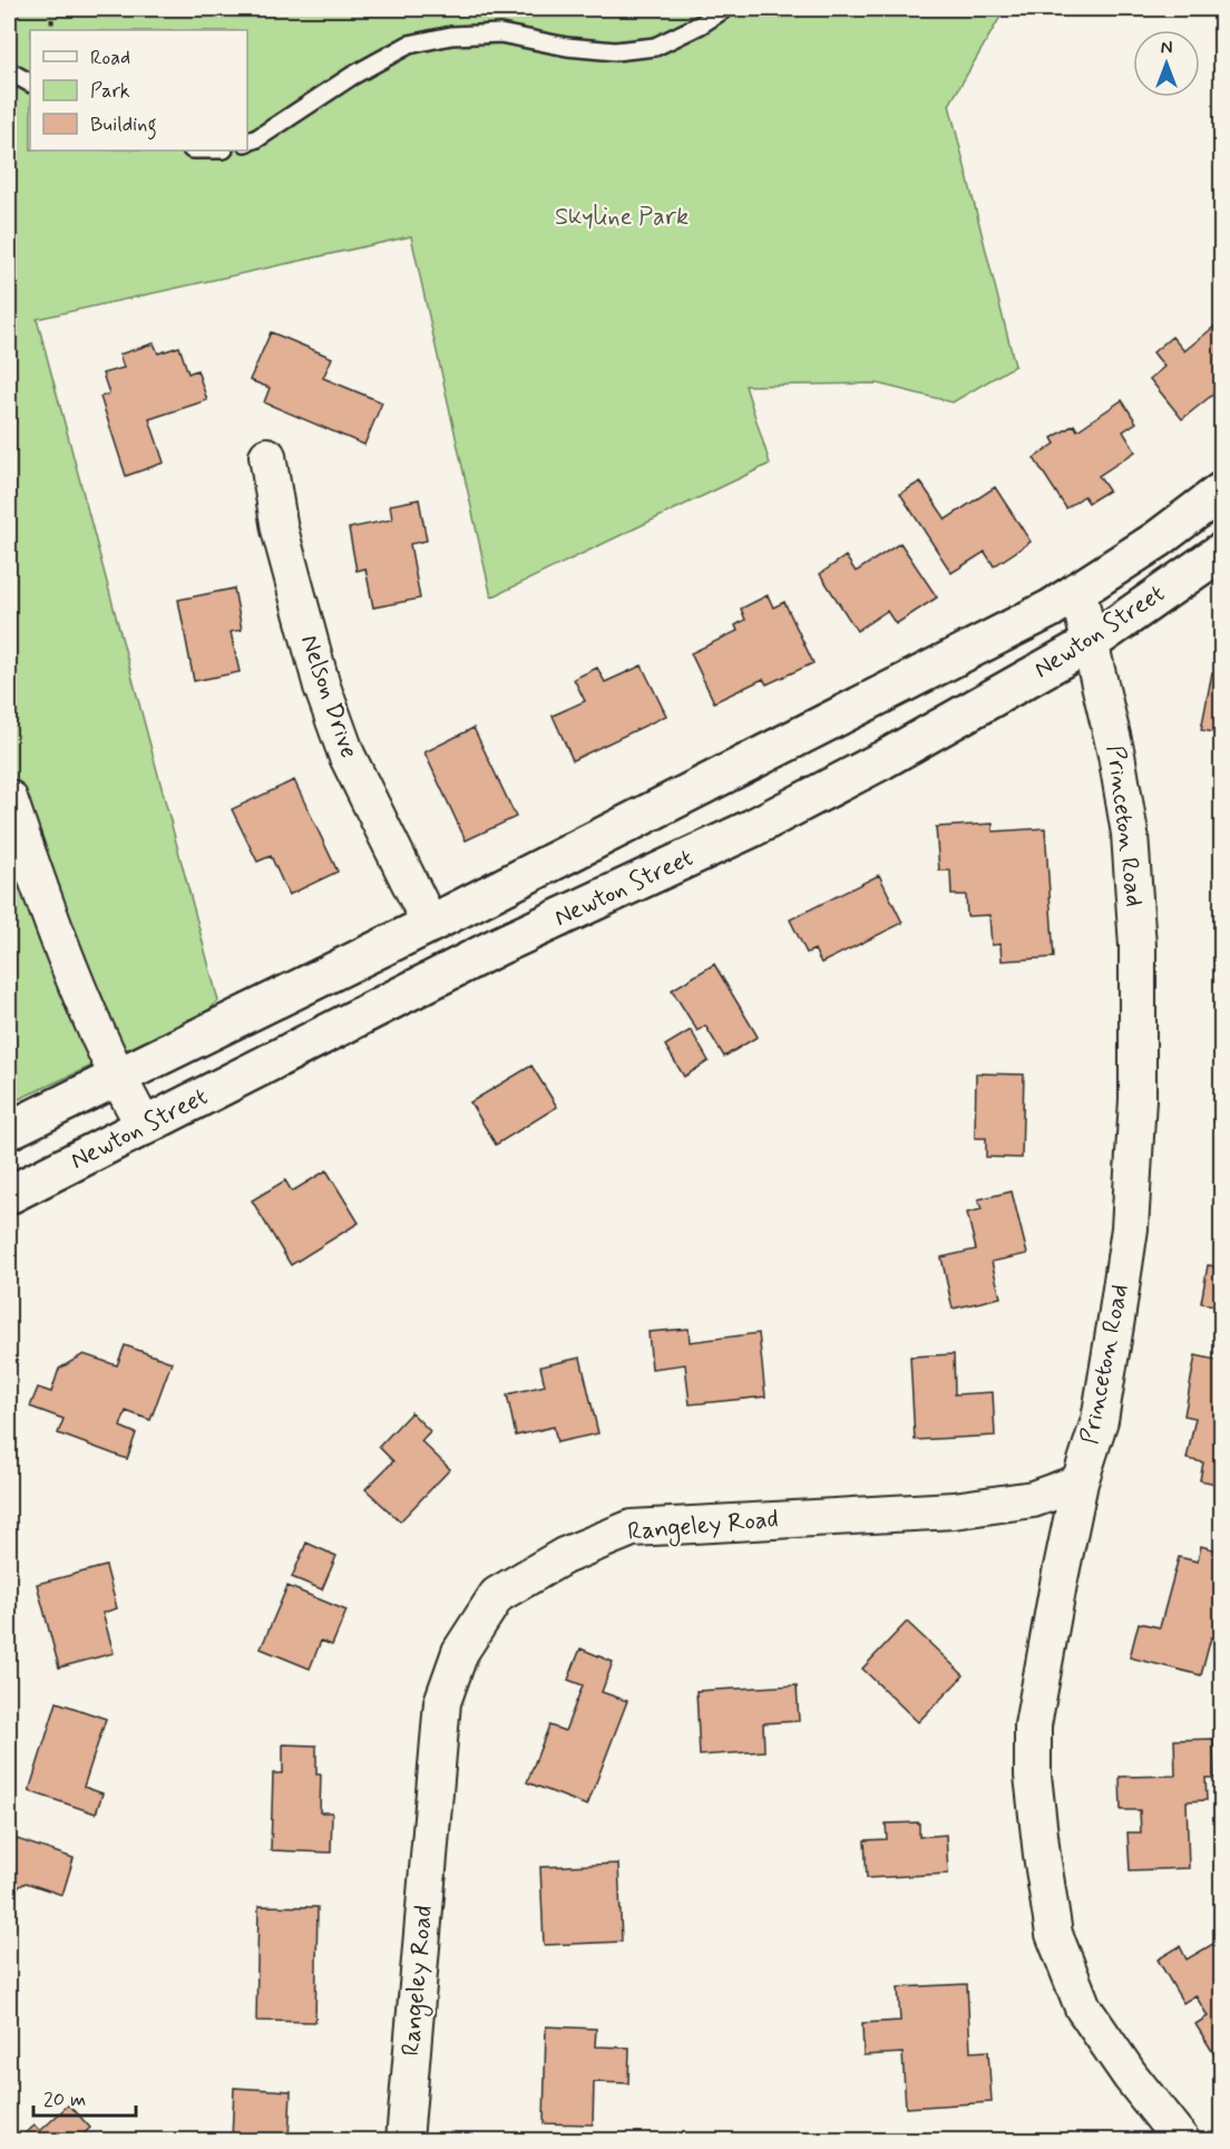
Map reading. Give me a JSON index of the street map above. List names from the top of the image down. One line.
{"streets":{"main road":["Newton Street"],"street":["Nelson Drive","Princeton Road","Rangeley Road"]},"crossings":[["Newton Street","Nelson Drive"],["Newton Street","Princeton Road"],["Princeton Road","Rangeley Road"]],"parks":["Skyline Park"],"legend":["Road","Park","Building"],"scale_bar":"20 m","north":"top"}
